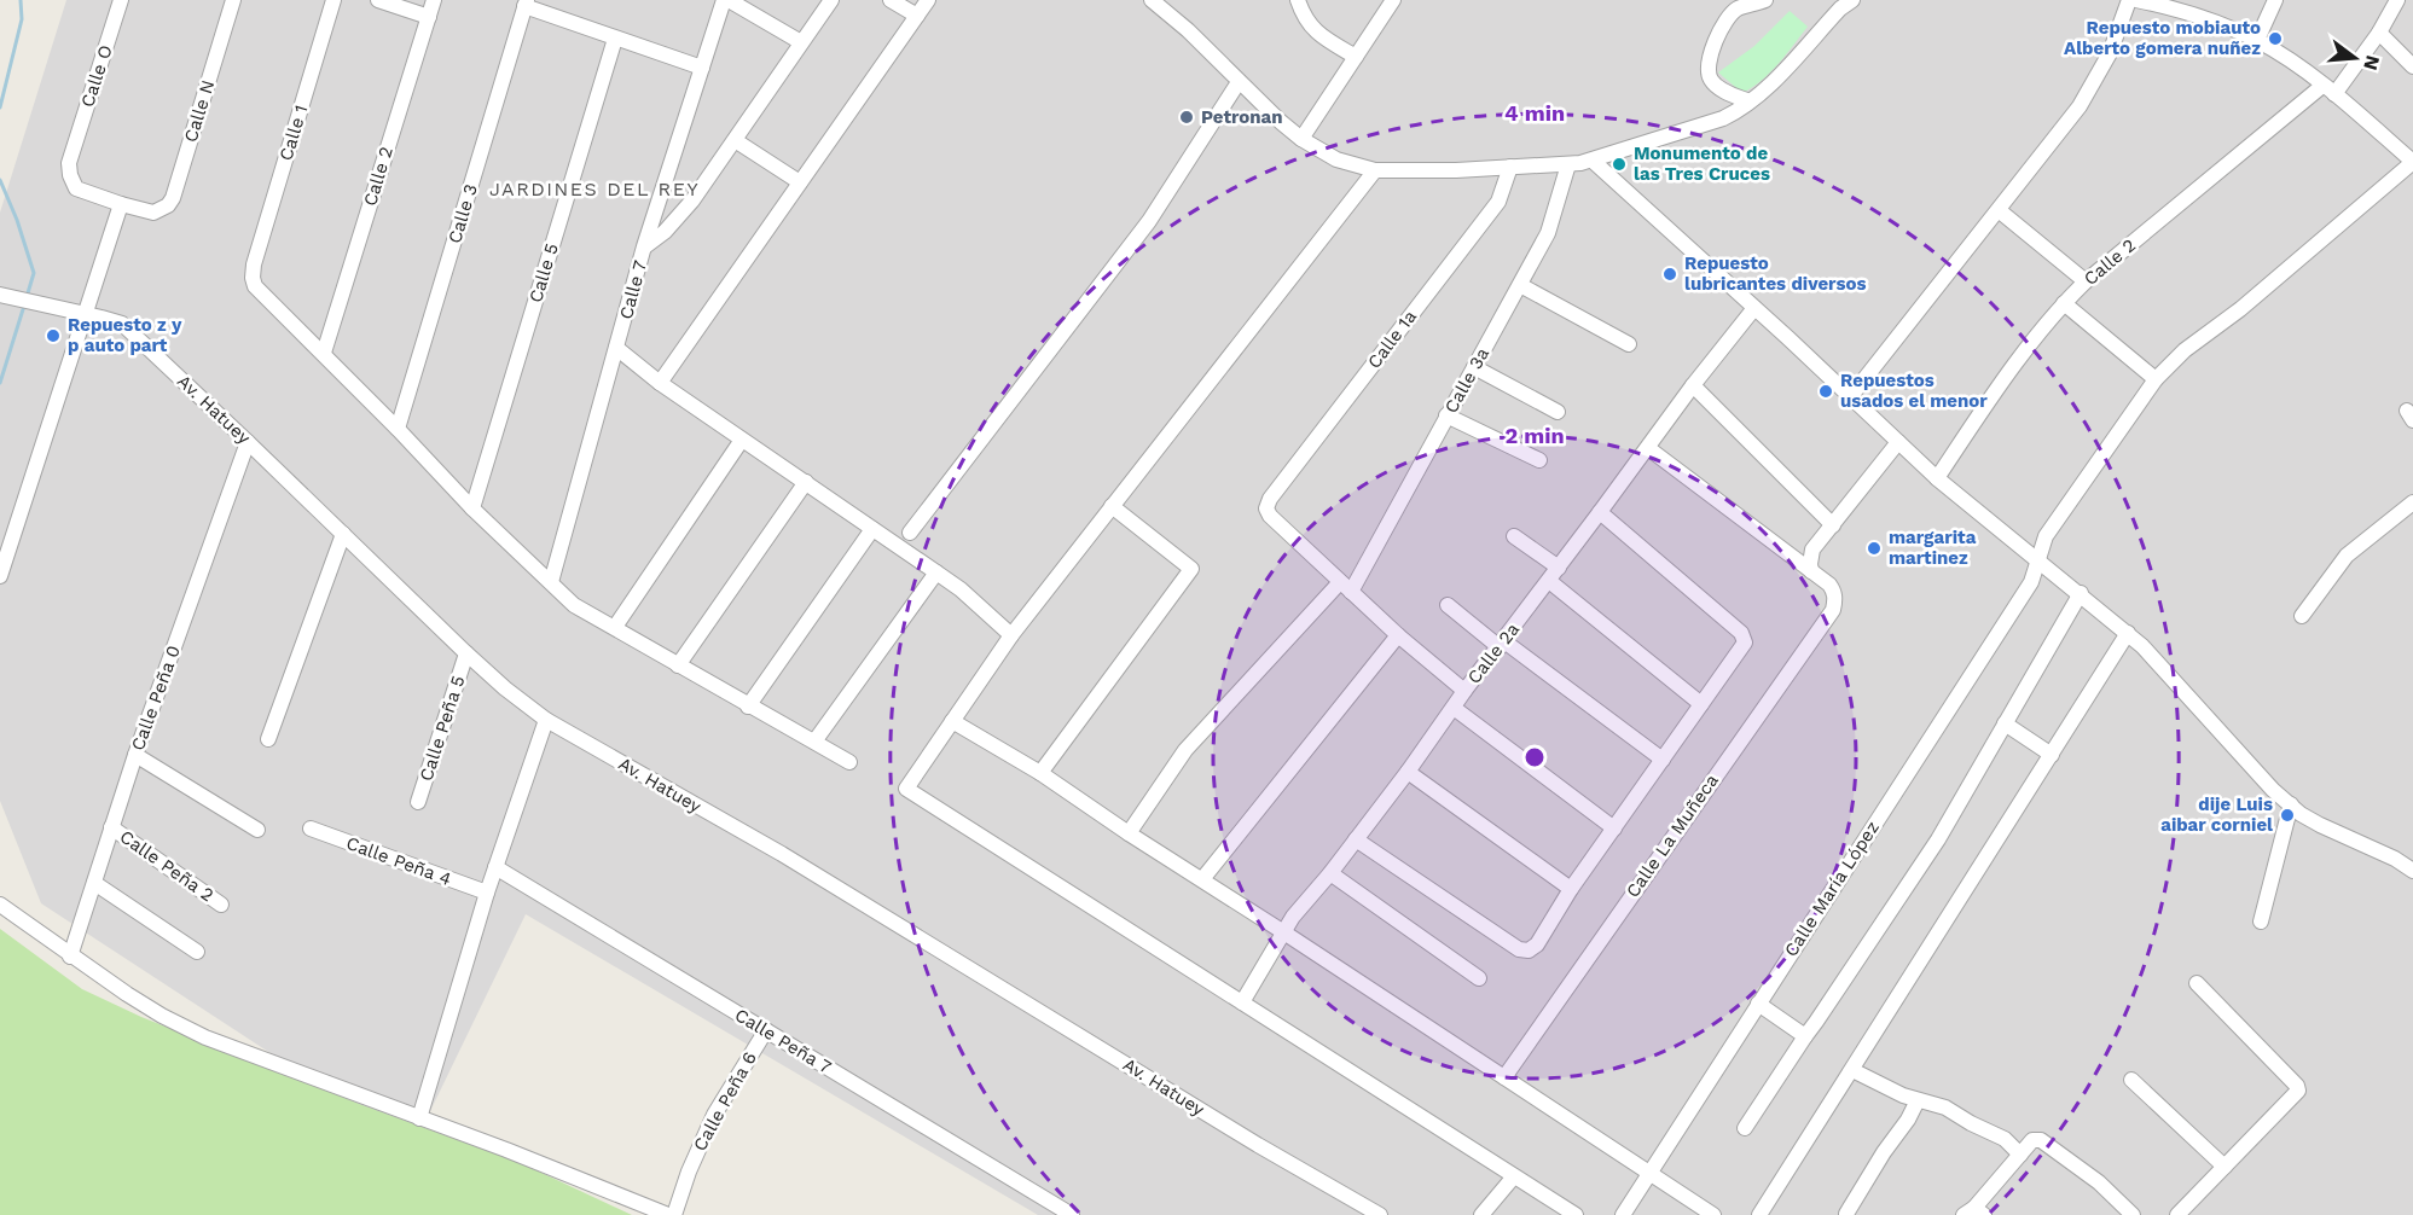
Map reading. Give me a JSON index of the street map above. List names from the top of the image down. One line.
{"streets":{"street":["Calle O","Calle N","Calle 1","Calle 2","Calle 3","Calle 5","Calle 7","Calle 1a","Calle 3a","Av. Hatuey","Calle 2a","Calle Peña 0","Calle Peña 5","Calle La Muñeca","Calle Peña 4","Calle Peña 2","Calle María López","Calle Peña 7","Calle Peña 6"]},"crossings":[["Calle O","Calle N"],["Calle 1","Calle 2"],["Calle 1a","Calle 3a"],["Av. Hatuey","Calle Peña 0"],["Av. Hatuey","Calle Peña 5"],["Calle Peña 0","Calle Peña 2"],["Calle Peña 7","Calle Peña 6"]],"districts":["JARDINES DEL REY"],"places":["Repuesto mobiauto Alberto gomera nuñez","Petronan","Monumento de las Tres Cruces","Repuesto lubricantes diversos","Repuesto z y p auto part","Repuestos usados el menor","margarita martinez","dije Luis aibar corniel"],"north":"right","rings":["4 min","2 min"]}
